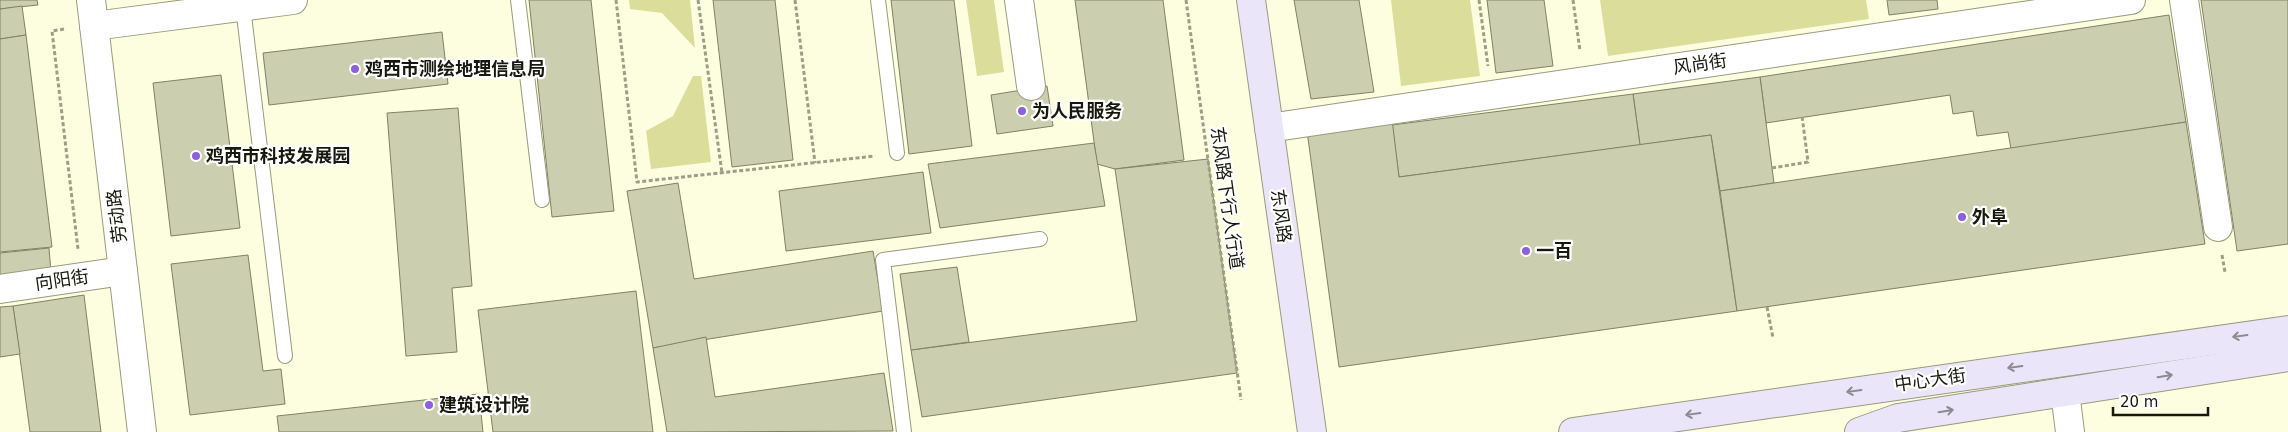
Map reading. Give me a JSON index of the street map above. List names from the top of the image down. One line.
{"streets":{"main road":["东风路","中心大街"],"street":["风尚街","劳动路","向阳街"],"path":["东风路下行人行道"]},"crossings":[["风尚街","东风路"],["劳动路","向阳街"]],"places":["鸡西市测绘地理信息局","为人民服务","鸡西市科技发展园","外阜","一百","建筑设计院"],"scale_bar":"20 m"}
